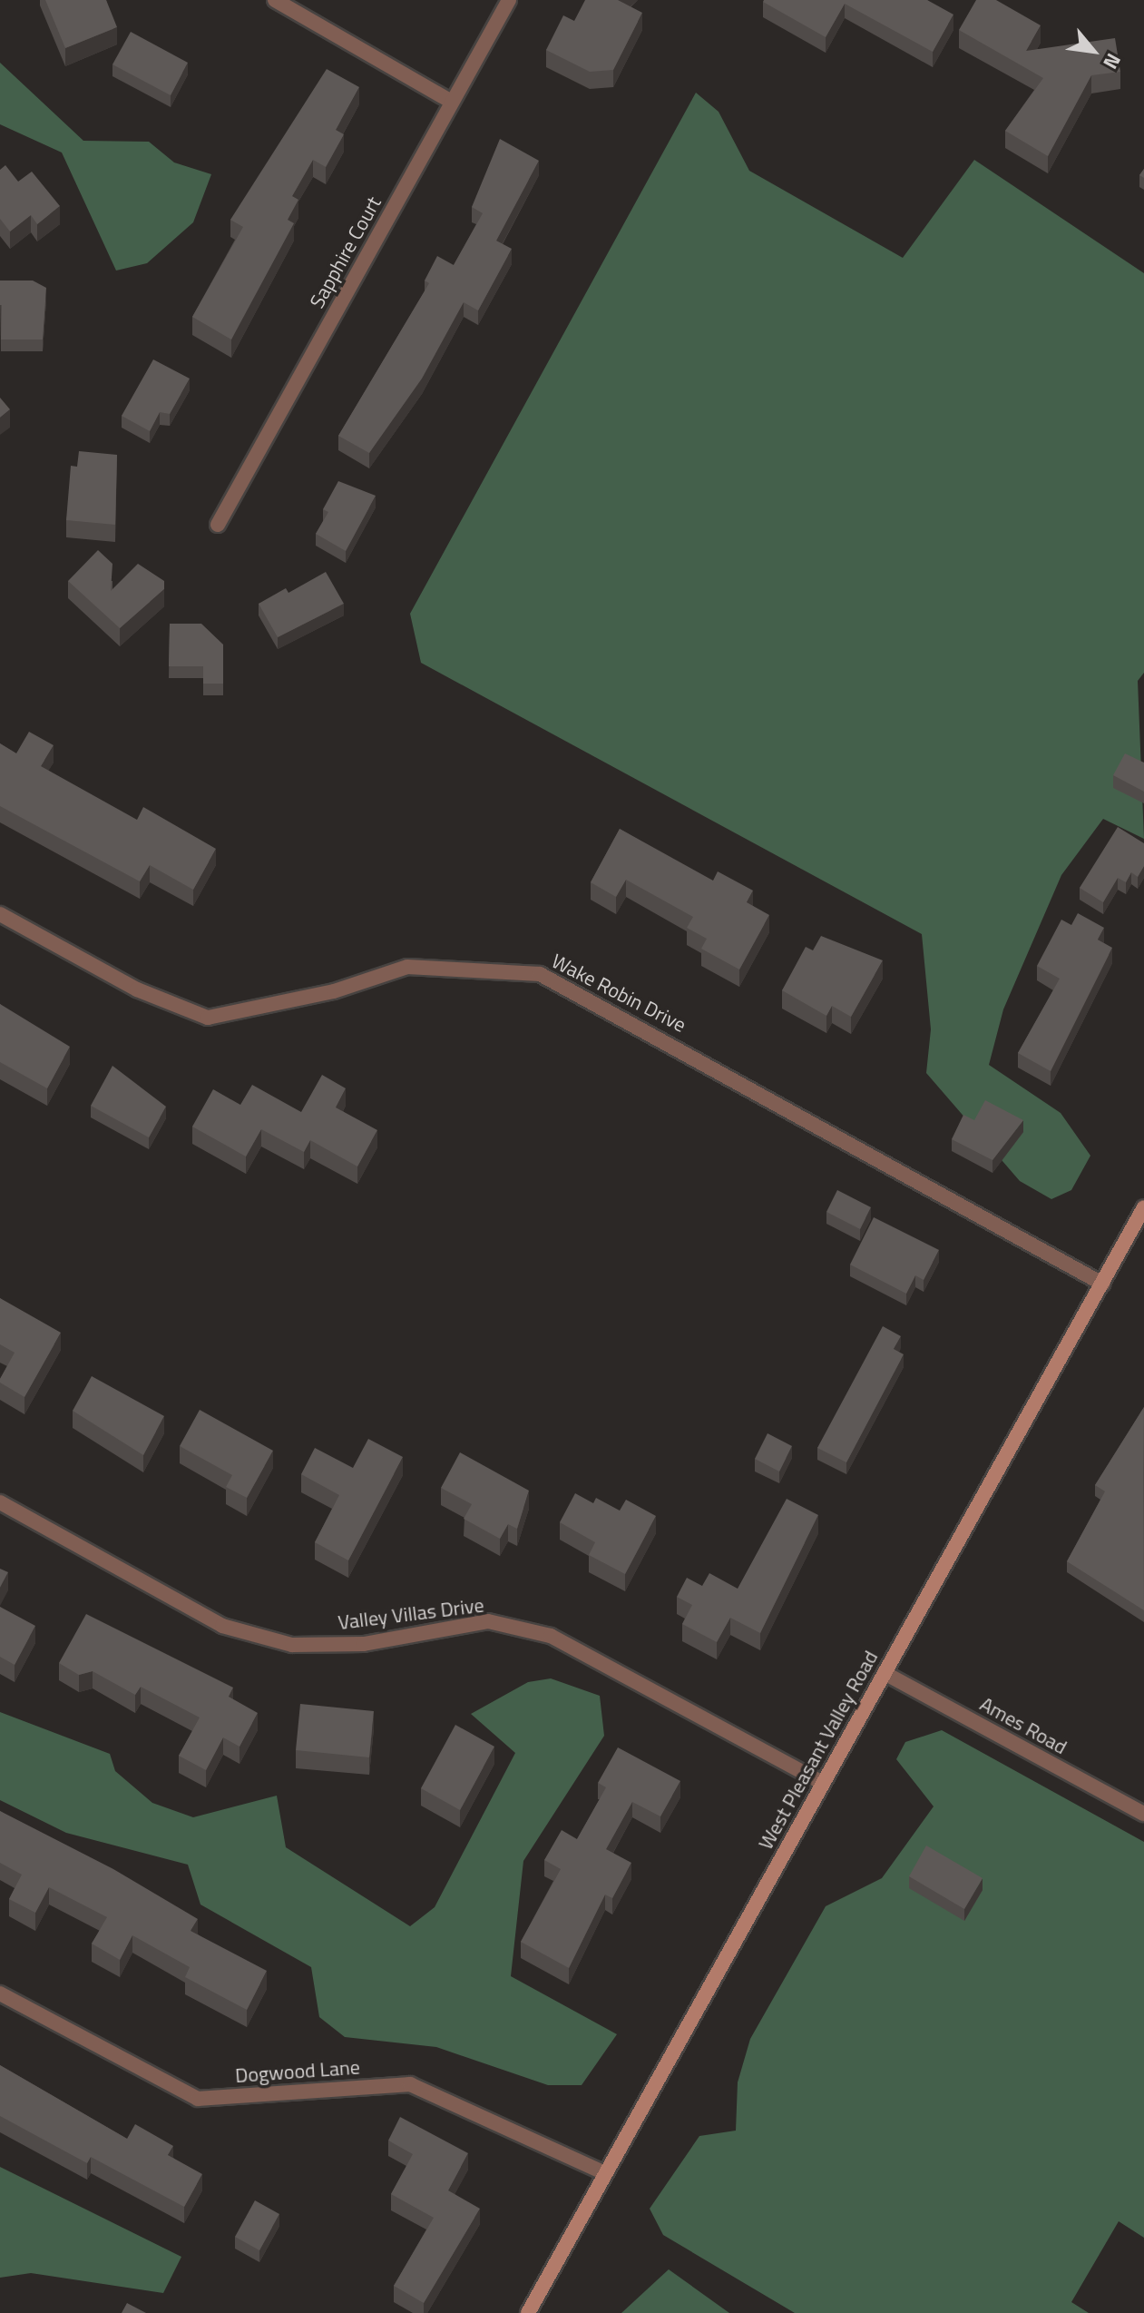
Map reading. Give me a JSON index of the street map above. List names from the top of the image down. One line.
{"streets":{"main road":["West Pleasant Valley Road"],"street":["Sapphire Court","Wake Robin Drive","Valley Villas Drive","Ames Road","Dogwood Lane"]},"crossings":[["Wake Robin Drive","West Pleasant Valley Road"],["Valley Villas Drive","West Pleasant Valley Road"],["Ames Road","West Pleasant Valley Road"],["West Pleasant Valley Road","Dogwood Lane"]],"north":"bottom right"}
